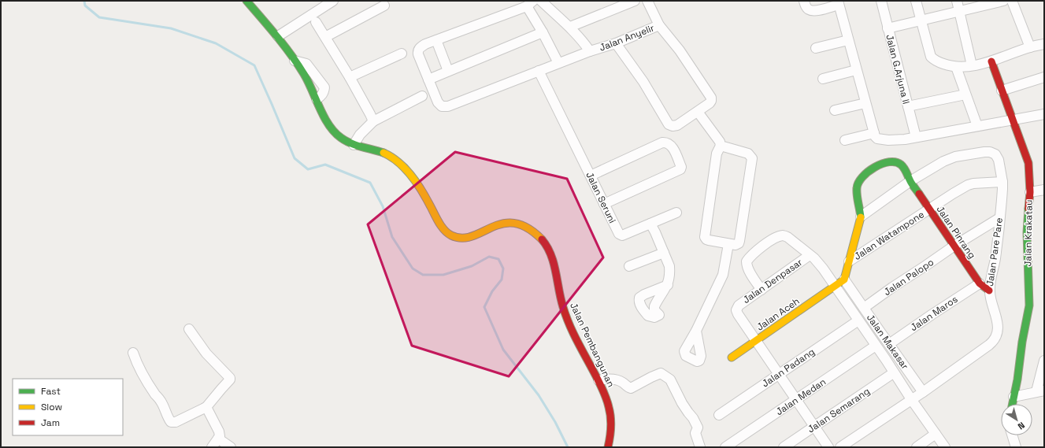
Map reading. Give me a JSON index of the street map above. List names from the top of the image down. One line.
{"streets":{"street":["Jalan Anyelir","Jalan G.Arjuna ll","Jalan Seruni","Jalan Pinrang","Jalan Krakatau","Jalan Watampone","Jalan Pare Pare","Jalan Palopo","Jalan Denpasar","Jalan Maros","Jalan Aceh","Jalan Makasar","Jalan Pembangunan","Jalan Padang","Jalan Medan","Jalan Semarang"]},"crossings":[["Jalan Pinrang","Jalan Watampone"],["Jalan Pinrang","Jalan Pare Pare"],["Jalan Pinrang","Jalan Palopo"],["Jalan Pinrang","Jalan Maros"],["Jalan Watampone","Jalan Pare Pare"],["Jalan Pare Pare","Jalan Palopo"],["Jalan Pare Pare","Jalan Makasar"],["Jalan Palopo","Jalan Makasar"],["Jalan Denpasar","Jalan Aceh"],["Jalan Denpasar","Jalan Makasar"],["Jalan Maros","Jalan Makasar"],["Jalan Aceh","Jalan Makasar"],["Jalan Makasar","Jalan Padang"],["Jalan Makasar","Jalan Medan"],["Jalan Makasar","Jalan Semarang"]],"legend":["Fast","Slow","Jam"],"north":"bottom right"}
